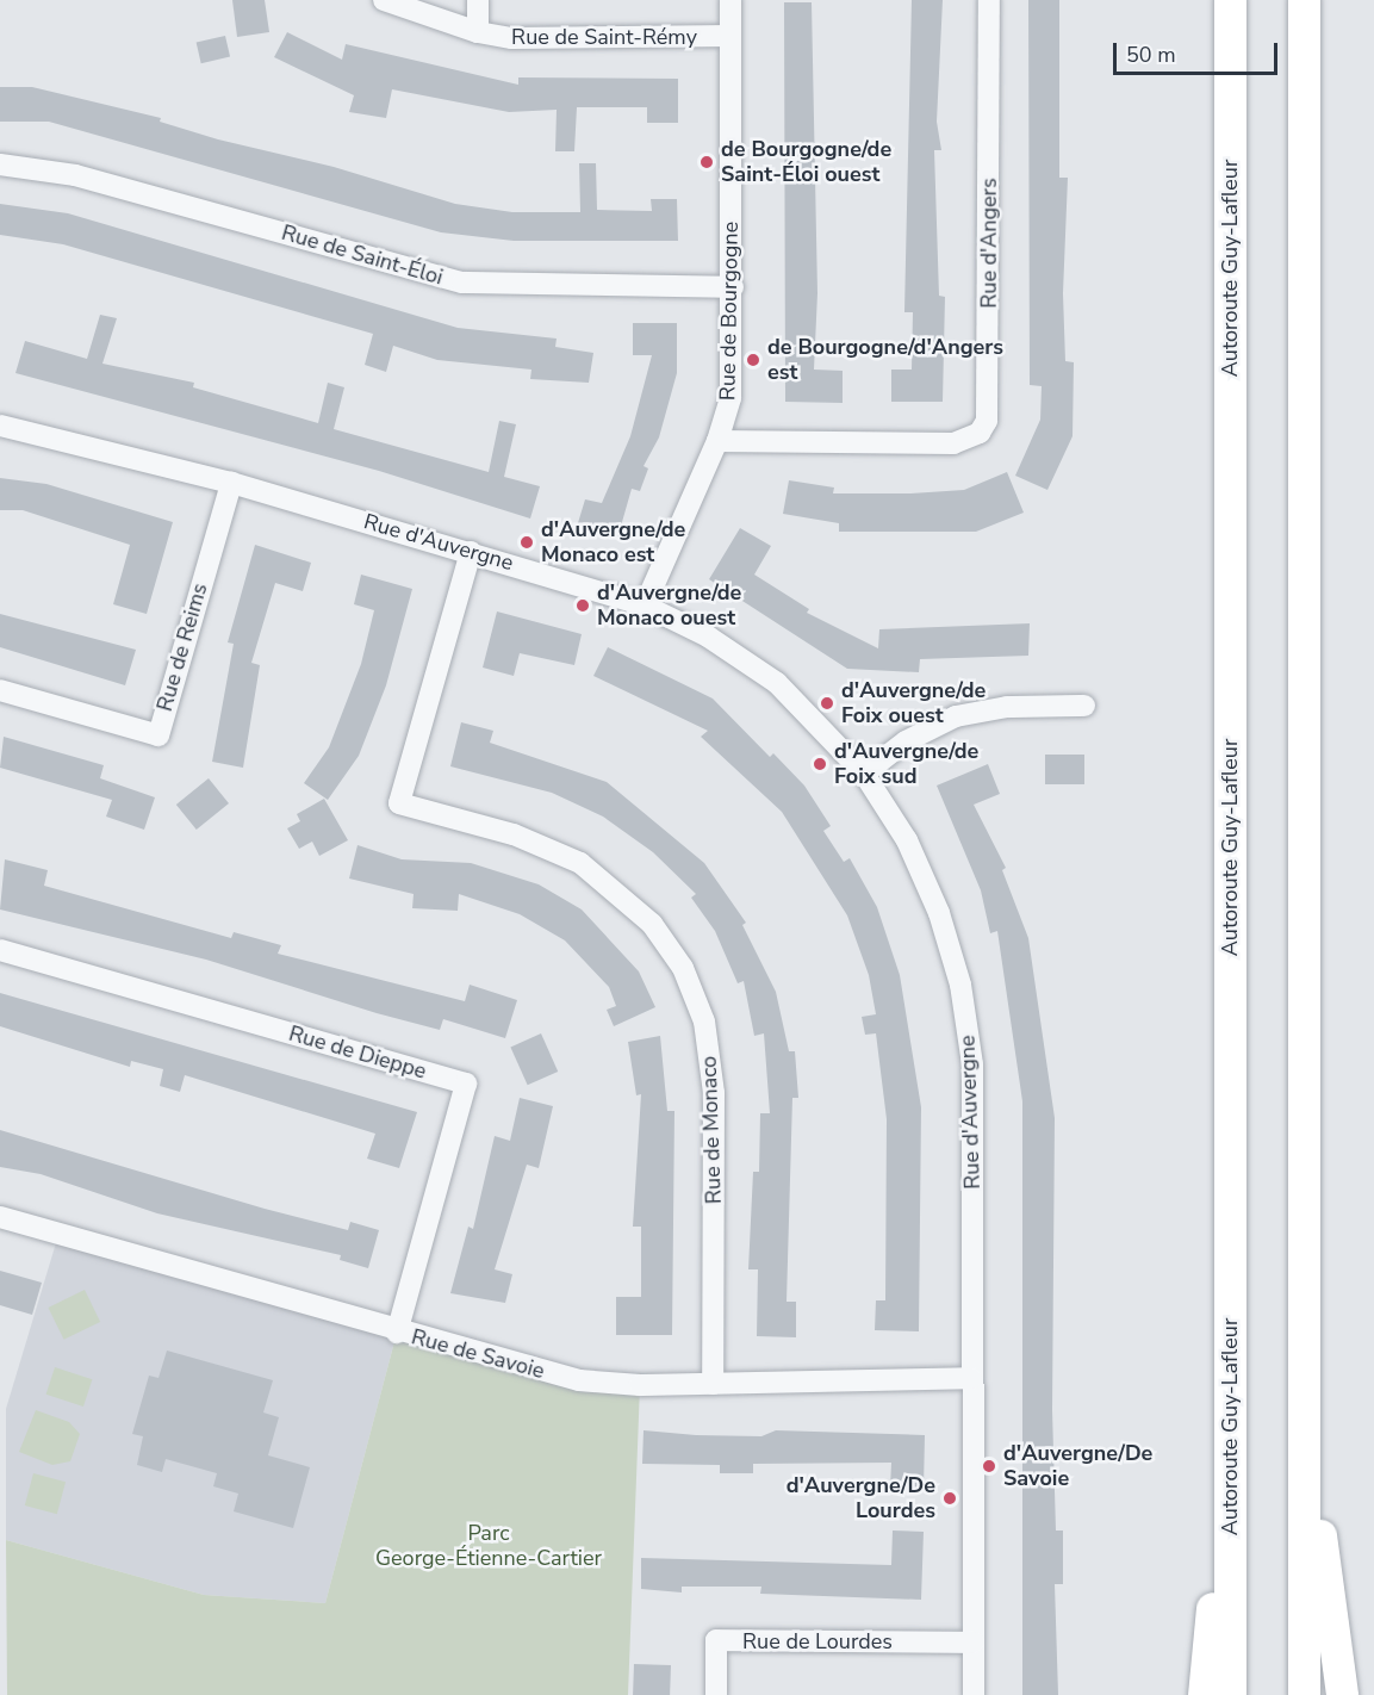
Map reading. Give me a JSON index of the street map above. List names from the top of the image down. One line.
{"streets":{"highway":["Autoroute Guy-Lafleur"],"street":["Rue de Saint-Rémy","Rue d'Angers","Rue de Saint-Éloi","Rue de Bourgogne","Rue d'Auvergne","Rue de Reims","Rue de Dieppe","Rue de Monaco","Rue de Savoie","Rue de Lourdes"]},"crossings":[["Rue de Saint-Rémy","Rue de Bourgogne"],["Rue d'Angers","Rue de Bourgogne"],["Rue de Saint-Éloi","Rue de Bourgogne"],["Rue de Bourgogne","Rue d'Auvergne"],["Rue d'Auvergne","Rue de Reims"],["Rue d'Auvergne","Rue de Monaco"],["Rue d'Auvergne","Rue de Savoie"],["Rue d'Auvergne","Rue de Lourdes"],["Rue de Dieppe","Rue de Savoie"],["Rue de Monaco","Rue de Savoie"]],"parks":["Parc George-Étienne-Cartier"],"places":["de Bourgogne/de Saint-Éloi ouest","de Bourgogne/d'Angers est","d'Auvergne/de Monaco est","d'Auvergne/de Monaco ouest","d'Auvergne/de Foix ouest","d'Auvergne/de Foix sud","d'Auvergne/De Savoie","d'Auvergne/De Lourdes"],"scale_bar":"50 m"}
